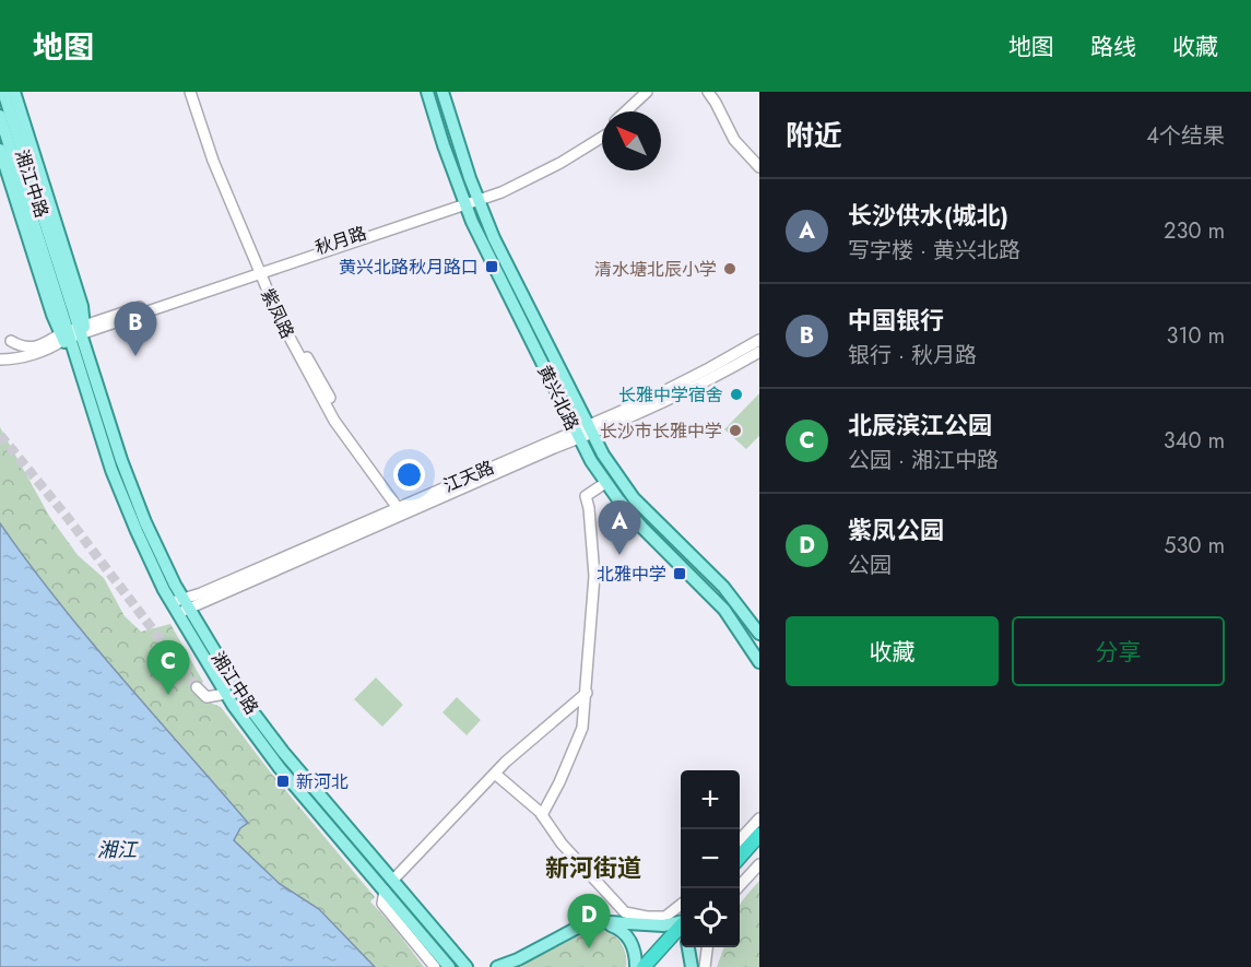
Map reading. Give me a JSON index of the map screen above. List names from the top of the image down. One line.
{"streets":{"main road":["湘江中路","黄兴北路"],"street":["秋月路","紫凤路","江天路"]},"crossings":[["湘江中路","秋月路"],["湘江中路","江天路"],["秋月路","紫凤路"],["秋月路","黄兴北路"],["紫凤路","江天路"],["黄兴北路","江天路"]],"districts":["新河街道"],"water":["湘江"],"places":{"transit":["黄兴北路秋月路口","北雅中学","新河北"],"other":["清水塘北辰小学","长雅中学宿舍","长沙市长雅中学"]},"north":"top left","page":{"header":"地图","nav":["地图","路线","收藏"],"heading":["附近","4个结果"],"list":[{"mark":"A","name":"长沙供水(城北)","note":"写字楼 · 黄兴北路","value":"230 m"},{"mark":"B","name":"中国银行","note":"银行 · 秋月路","value":"310 m"},{"mark":"C","name":"北辰滨江公园","note":"公园 · 湘江中路","value":"340 m"},{"mark":"D","name":"紫凤公园","note":"公园","value":"530 m"}],"pins":["B","A","C","D"],"buttons":["收藏","分享"],"map_buttons":["+","−"]}}
